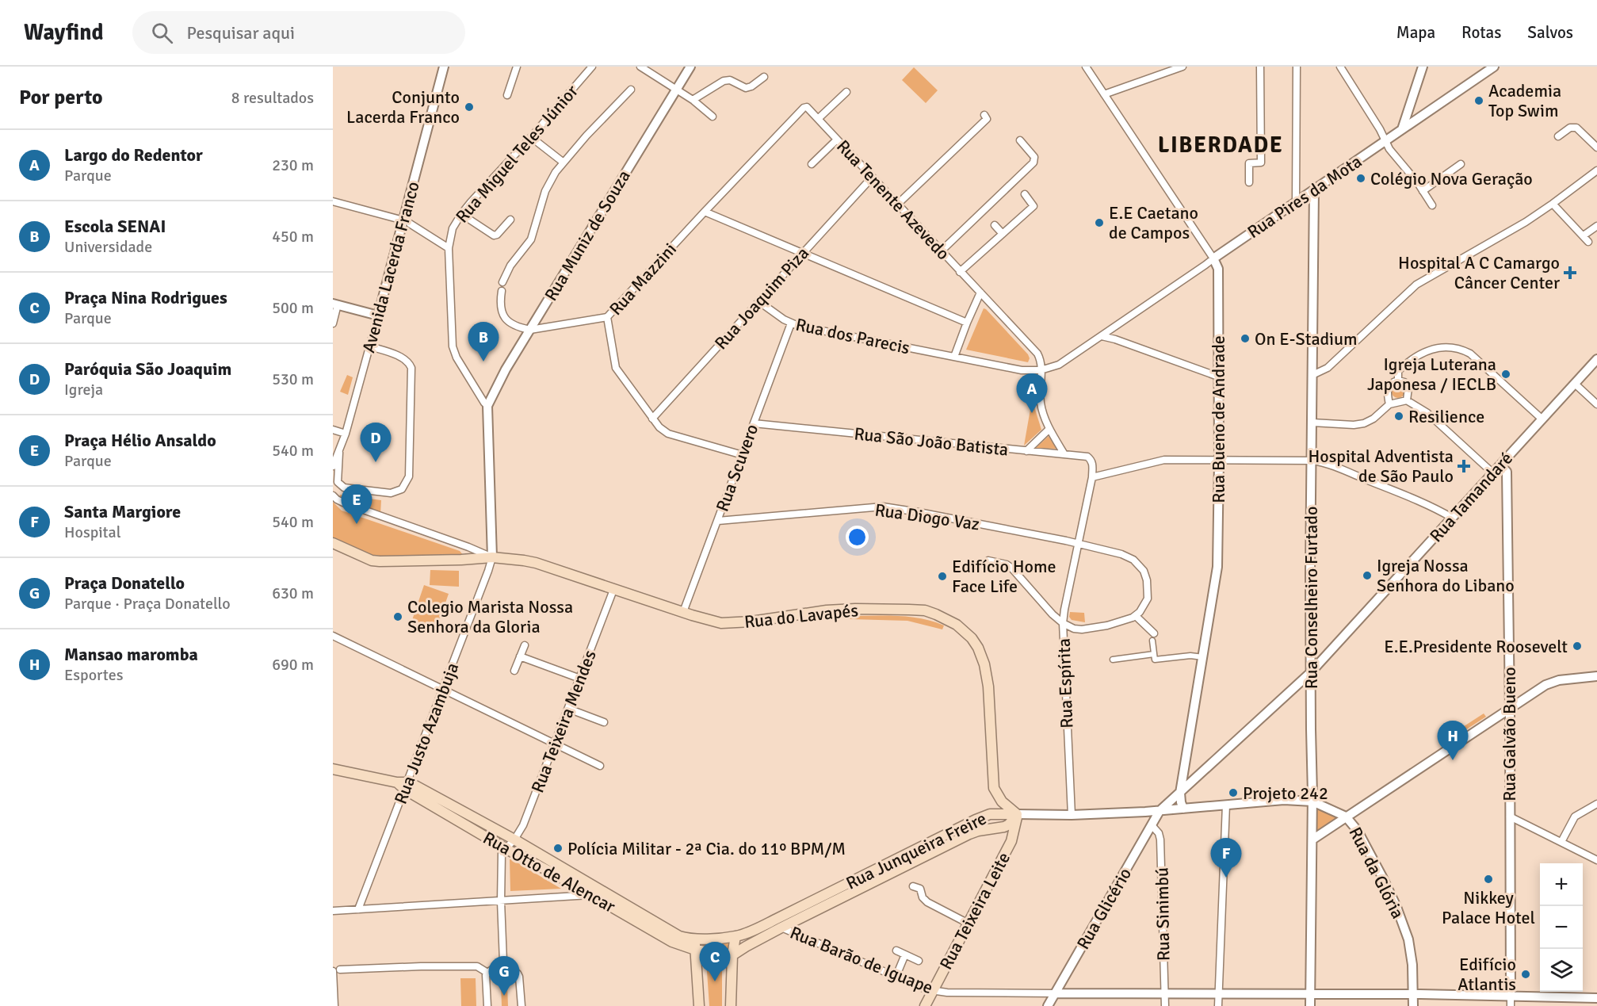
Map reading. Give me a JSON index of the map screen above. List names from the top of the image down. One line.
{"streets":{"main road":["Rua do Lavapés","Rua Junqueira Freire","Rua Otto de Alencar","Rua Teixeira Leite"],"street":["Rua Miguel Teles Júnior","Rua Pires da Mota","Rua Tenente Azevedo","Rua Muniz de Souza","Avenida Lacerda Franco","Rua Mazzini","Rua Joaquim Piza","Rua dos Parecis","Rua Bueno de Andrade","Rua São João Batista","Rua Scuvero","Rua Tamandaré","Rua Diogo Vaz","Rua Conselheiro Furtado","Rua Espírita","Rua Teixeira Mendes","Rua Justo Azambuja","Rua Galvão Bueno","Rua da Glória","Rua Glicério","Rua Sinimbú","Rua Barão de Iguape"]},"crossings":[["Rua Miguel Teles Júnior","Rua Muniz de Souza"],["Rua Pires da Mota","Rua Tenente Azevedo"],["Rua Pires da Mota","Rua dos Parecis"],["Rua Pires da Mota","Rua Bueno de Andrade"],["Rua Pires da Mota","Rua Conselheiro Furtado"],["Rua Tenente Azevedo","Rua Mazzini"],["Rua Tenente Azevedo","Rua Joaquim Piza"],["Rua Tenente Azevedo","Rua dos Parecis"],["Rua Tenente Azevedo","Rua São João Batista"],["Rua Mazzini","Rua Joaquim Piza"],["Rua Mazzini","Rua Scuvero"],["Rua Joaquim Piza","Rua dos Parecis"],["Rua dos Parecis","Rua Scuvero"],["Rua Bueno de Andrade","Rua Tamandaré"],["Rua Bueno de Andrade","Rua da Glória"],["Rua São João Batista","Rua Scuvero"],["Rua Scuvero","Rua Diogo Vaz"],["Rua Scuvero","Rua do Lavapés"],["Rua Tamandaré","Rua Conselheiro Furtado"],["Rua Tamandaré","Rua Galvão Bueno"],["Rua Tamandaré","Rua da Glória"],["Rua Tamandaré","Rua Glicério"],["Rua Diogo Vaz","Rua Espírita"],["Rua Conselheiro Furtado","Rua da Glória"],["Rua Conselheiro Furtado","Rua Barão de Iguape"],["Rua do Lavapés","Rua Teixeira Mendes"],["Rua do Lavapés","Rua Justo Azambuja"],["Rua do Lavapés","Rua Junqueira Freire"],["Rua do Lavapés","Rua Teixeira Leite"],["Rua Teixeira Mendes","Rua Otto de Alencar"],["Rua Justo Azambuja","Rua Otto de Alencar"],["Rua Galvão Bueno","Rua Barão de Iguape"],["Rua Junqueira Freire","Rua Otto de Alencar"],["Rua Junqueira Freire","Rua Teixeira Leite"],["Rua Junqueira Freire","Rua Barão de Iguape"],["Rua da Glória","Rua Glicério"],["Rua da Glória","Rua Barão de Iguape"],["Rua Glicério","Rua Sinimbú"],["Rua Glicério","Rua Barão de Iguape"],["Rua Teixeira Leite","Rua Barão de Iguape"],["Rua Sinimbú","Rua Barão de Iguape"]],"districts":["LIBERDADE"],"places":{"other":["Academia Top Swim","Conjunto Lacerda Franco","Colégio Nova Geração","E.E Caetano de Campos","On E-Stadium","Igreja Luterana Japonesa / IECLB","Resilience","Igreja Nossa Senhora do Libano","Edifício Home Face Life","Colegio Marista Nossa Senhora da Gloria","E.E.Presidente Roosevelt","Projeto 242","Polícia Militar - 2ª Cia. do 11º BPM/M","Nikkey Palace Hotel","Edifício Atlantis"],"health":["Hospital A C Camargo Câncer Center","Hospital Adventista de São Paulo"]},"page":{"header":"Wayfind","search":"Pesquisar aqui","nav":["Mapa","Rotas","Salvos"],"heading":["Por perto","8 resultados"],"list":[{"mark":"A","name":"Largo do Redentor","note":"Parque","value":"230 m"},{"mark":"B","name":"Escola SENAI","note":"Universidade","value":"450 m"},{"mark":"C","name":"Praça Nina Rodrigues","note":"Parque","value":"500 m"},{"mark":"D","name":"Paróquia São Joaquim","note":"Igreja","value":"530 m"},{"mark":"E","name":"Praça Hélio Ansaldo","note":"Parque","value":"540 m"},{"mark":"F","name":"Santa Margiore","note":"Hospital","value":"540 m"},{"mark":"G","name":"Praça Donatello","note":"Parque · Praça Donatello","value":"630 m"},{"mark":"H","name":"Mansao maromba","note":"Esportes","value":"690 m"}],"pins":["B","A","D","E","H","F","C","G"],"map_buttons":["+","−"]}}
